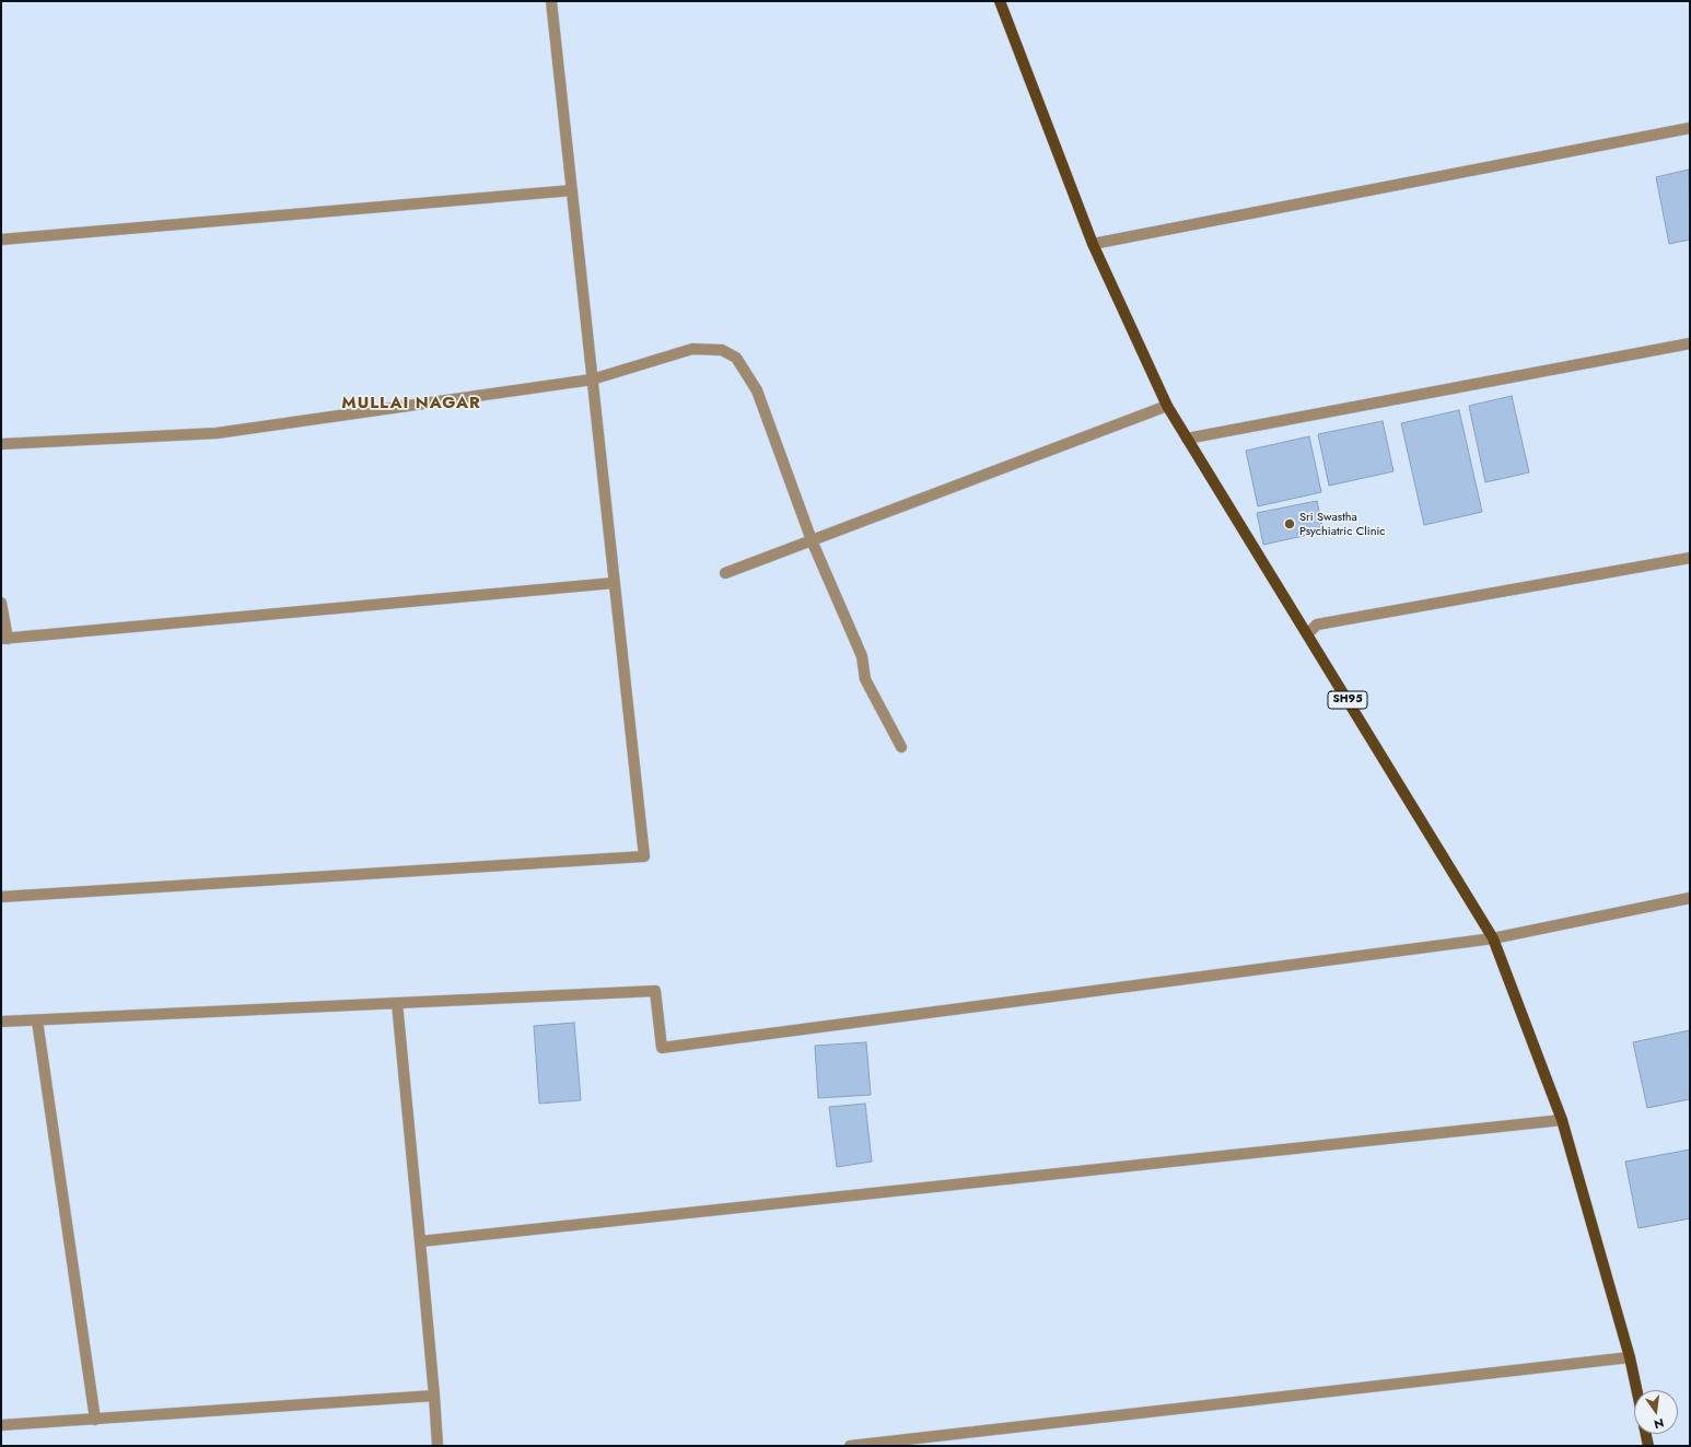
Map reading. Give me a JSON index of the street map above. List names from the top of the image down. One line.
{"streets":{"main road":["SH95"]},"districts":["MULLAI NAGAR"],"places":["Sri Swastha Psychiatric Clinic"],"north":"bottom"}
